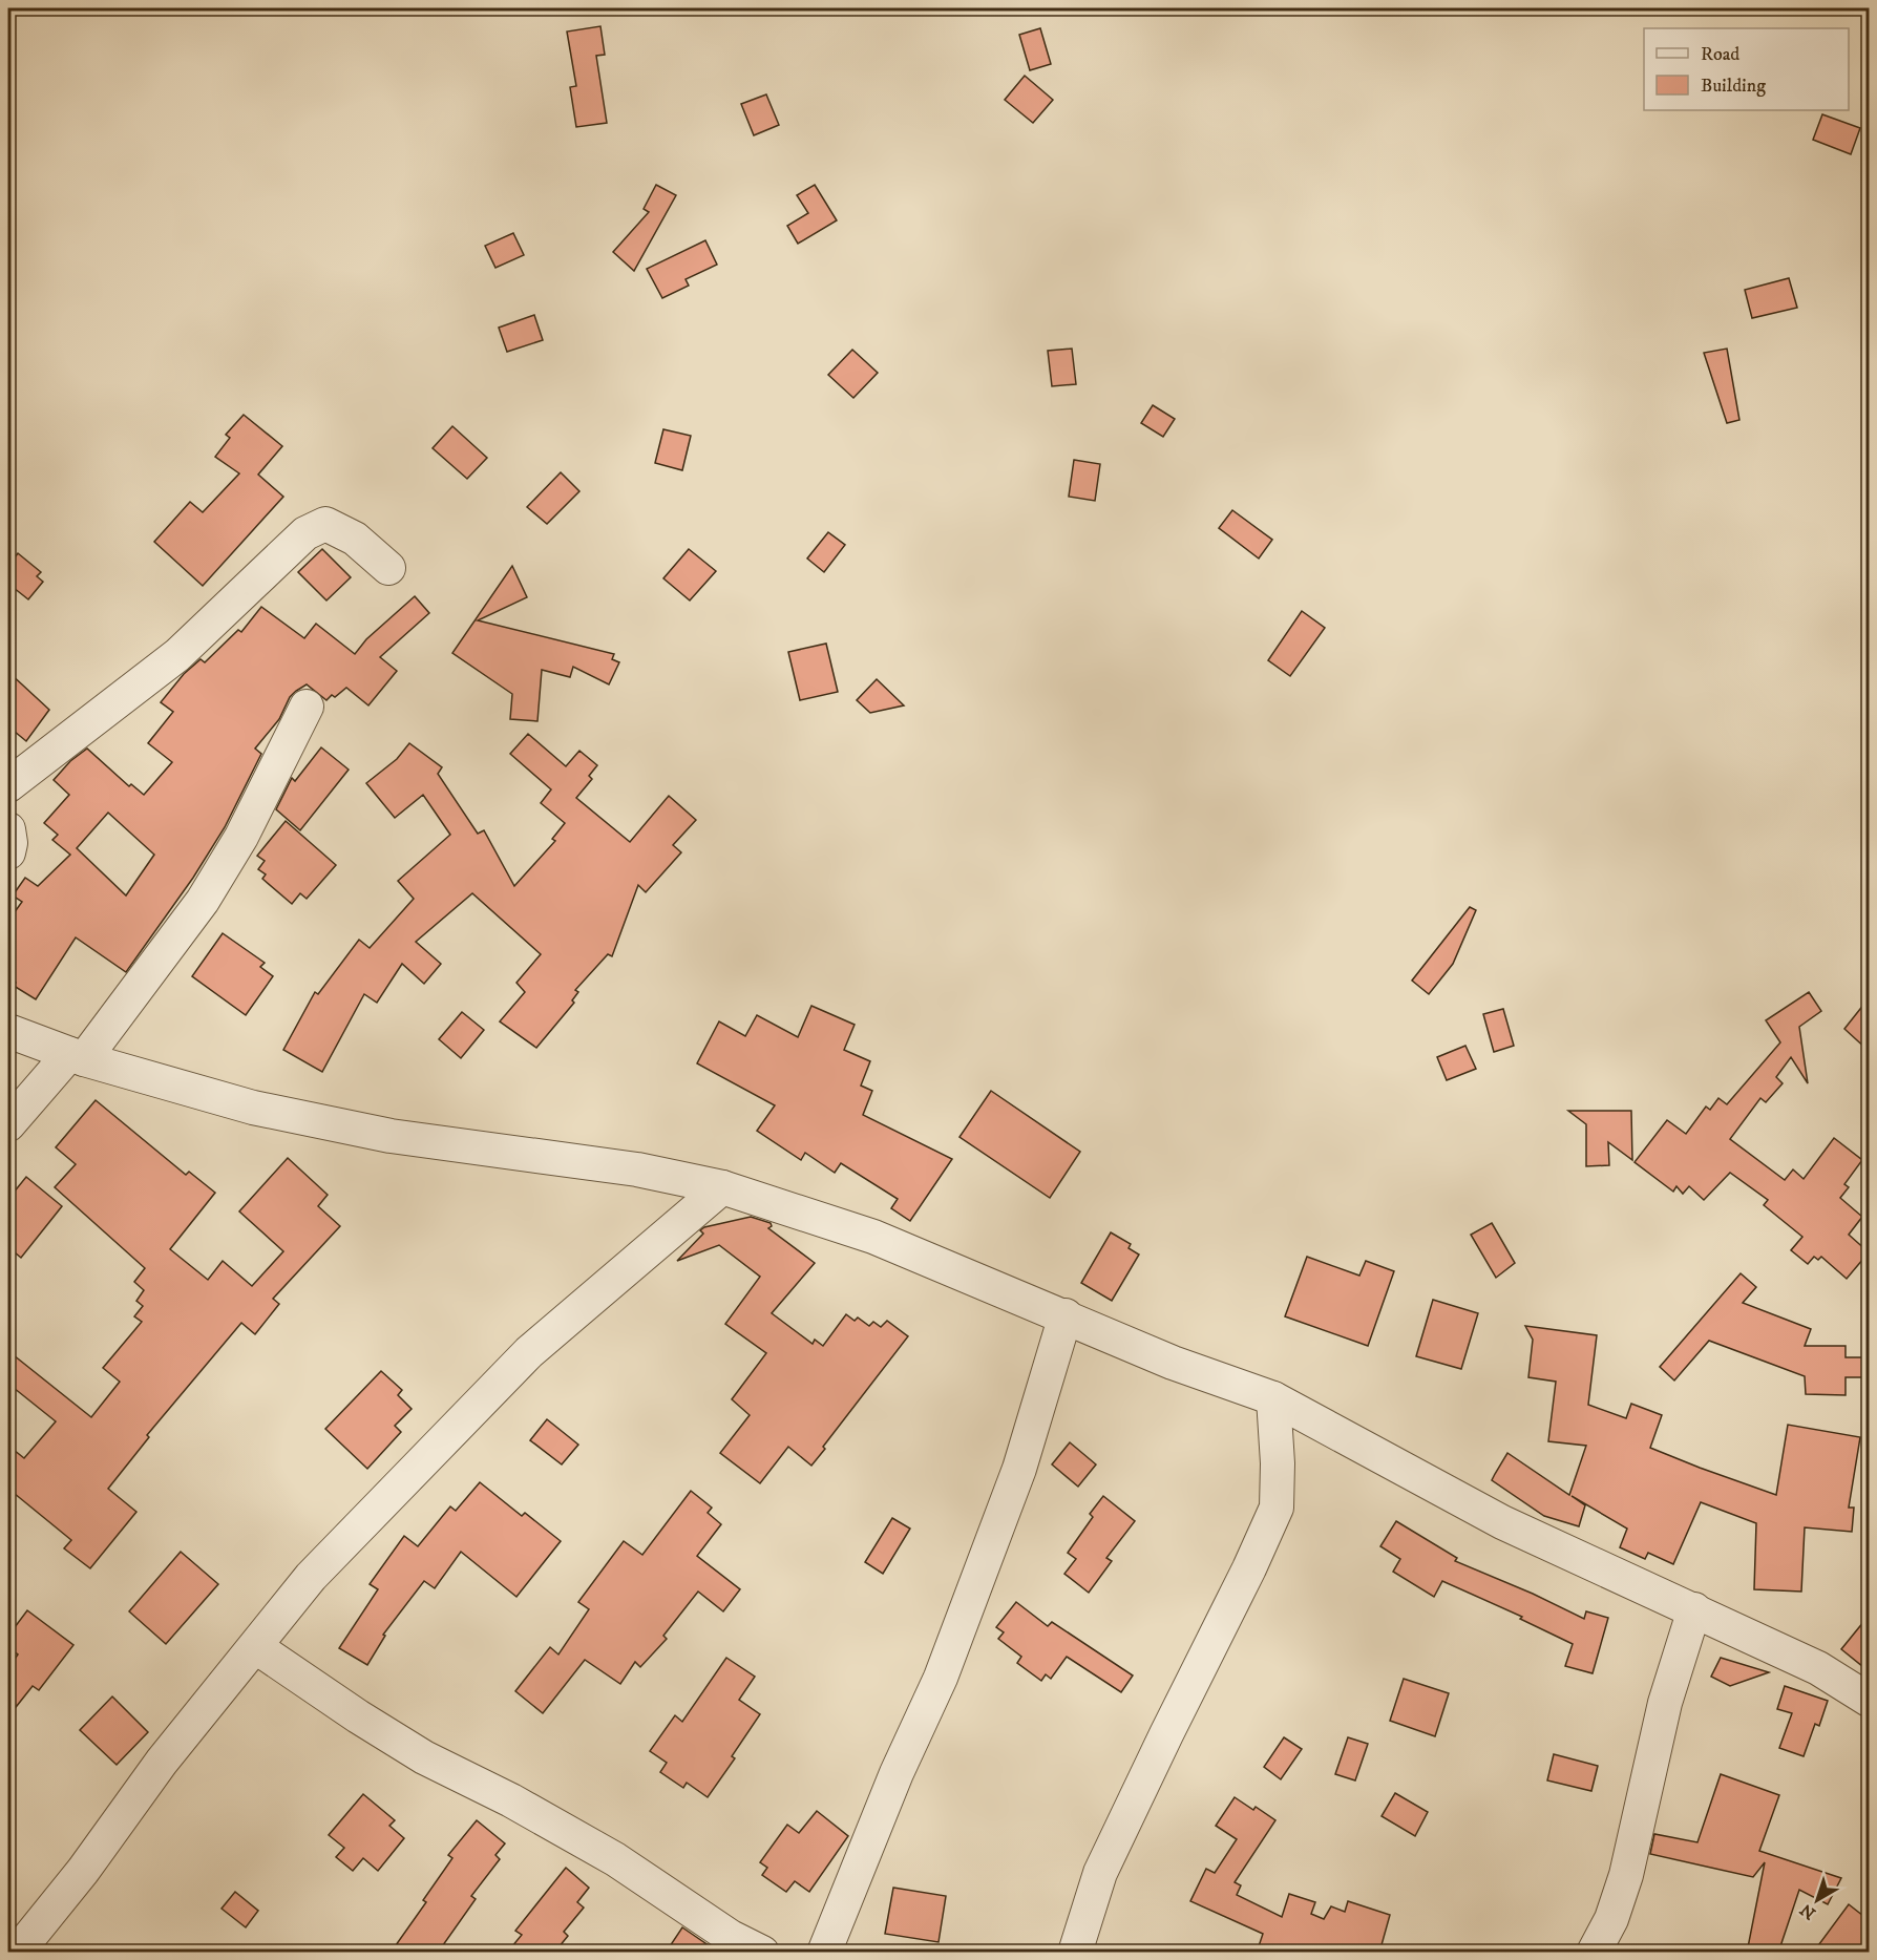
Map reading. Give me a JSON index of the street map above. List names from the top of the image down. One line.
{"legend":["Road","Building"],"north":"bottom left"}
